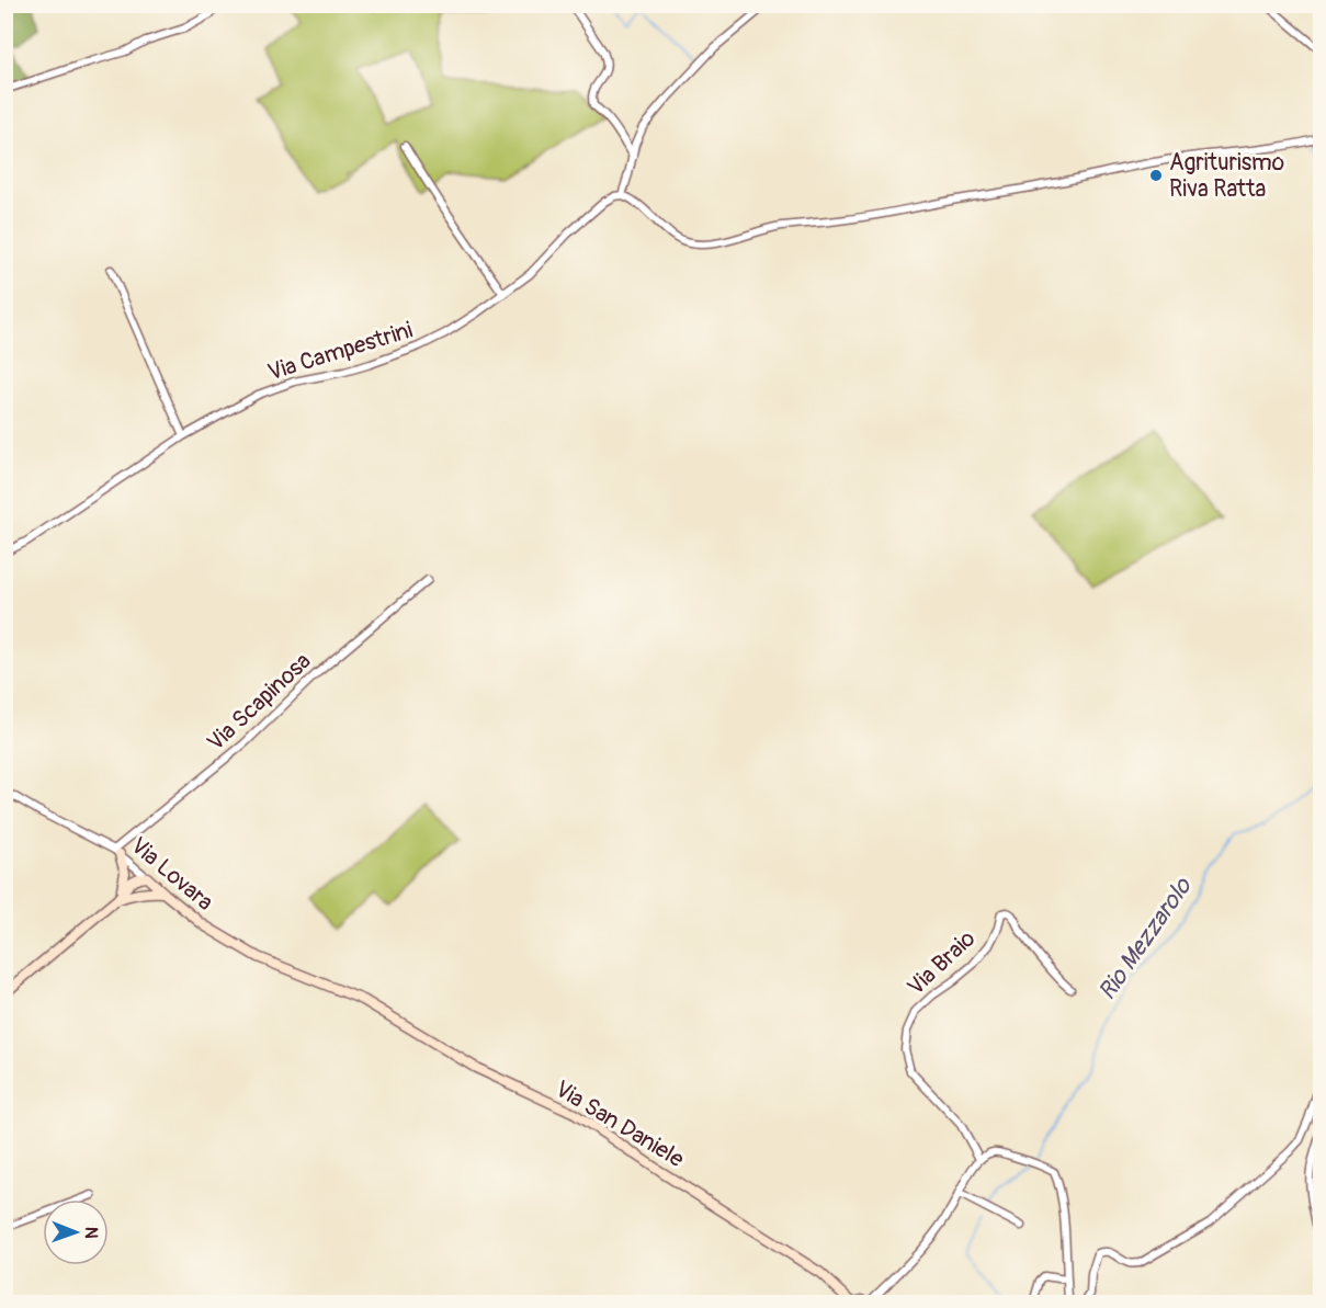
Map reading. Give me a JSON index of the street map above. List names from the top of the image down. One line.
{"streets":{"street":["Via Campestrini","Via Scapinosa","Via Lovara","Via Braio","Via San Daniele"]},"crossings":[["Via Scapinosa","Via Lovara"],["Via Lovara","Via San Daniele"]],"water":["Rio Mezzarolo"],"places":["Agriturismo Riva Ratta"],"north":"right"}
